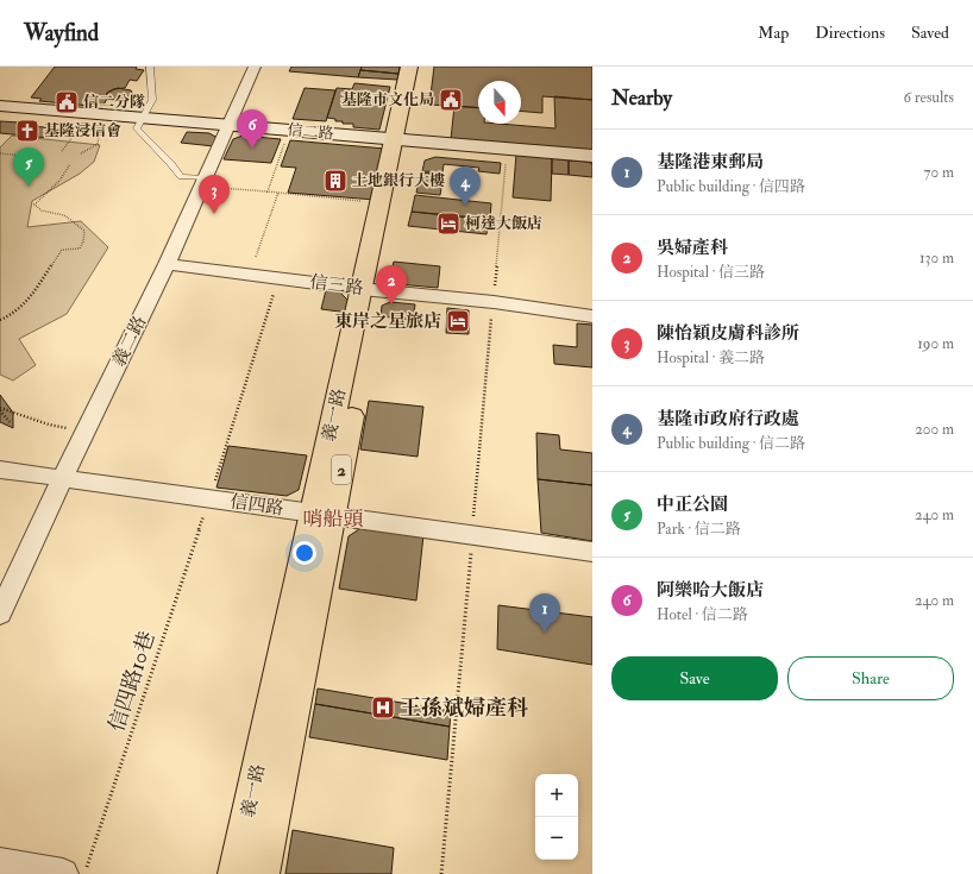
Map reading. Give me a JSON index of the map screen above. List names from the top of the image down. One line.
{"streets":{"main road":["信二路","義一路","2"],"street":["信三路","義二路","信四路"],"path":["信四路10巷"]},"crossings":[["信二路","義二路"],["信二路","義一路"],["信三路","義二路"],["信三路","義一路"],["信三路","信四路10巷"],["義二路","信四路"],["義一路","信四路"],["信四路","信四路10巷"]],"districts":["哨船頭"],"places":{"public building":["基隆市文化局","信二分隊"],"church":["基隆浸信會"],"building":["土地銀行大樓"],"hotel":["柯達大飯店","東岸之星旅店"],"hospital":["王孫斌婦產科"]},"north":"bottom","page":{"header":"Wayfind","nav":["Map","Directions","Saved"],"heading":["Nearby","6 results"],"pins":["6","5","4","3","2","1"],"list":[{"mark":"1","name":"基隆港東郵局","note":"Public building · 信四路","value":"70 m"},{"mark":"2","name":"吳婦產科","note":"Hospital · 信三路","value":"130 m"},{"mark":"3","name":"陳怡穎皮膚科診所","note":"Hospital · 義二路","value":"190 m"},{"mark":"4","name":"基隆市政府行政處","note":"Public building · 信二路","value":"200 m"},{"mark":"5","name":"中正公園","note":"Park · 信二路","value":"240 m"},{"mark":"6","name":"阿樂哈大飯店","note":"Hotel · 信二路","value":"240 m"}],"buttons":["Save","Share"],"map_buttons":["+","−"]}}
